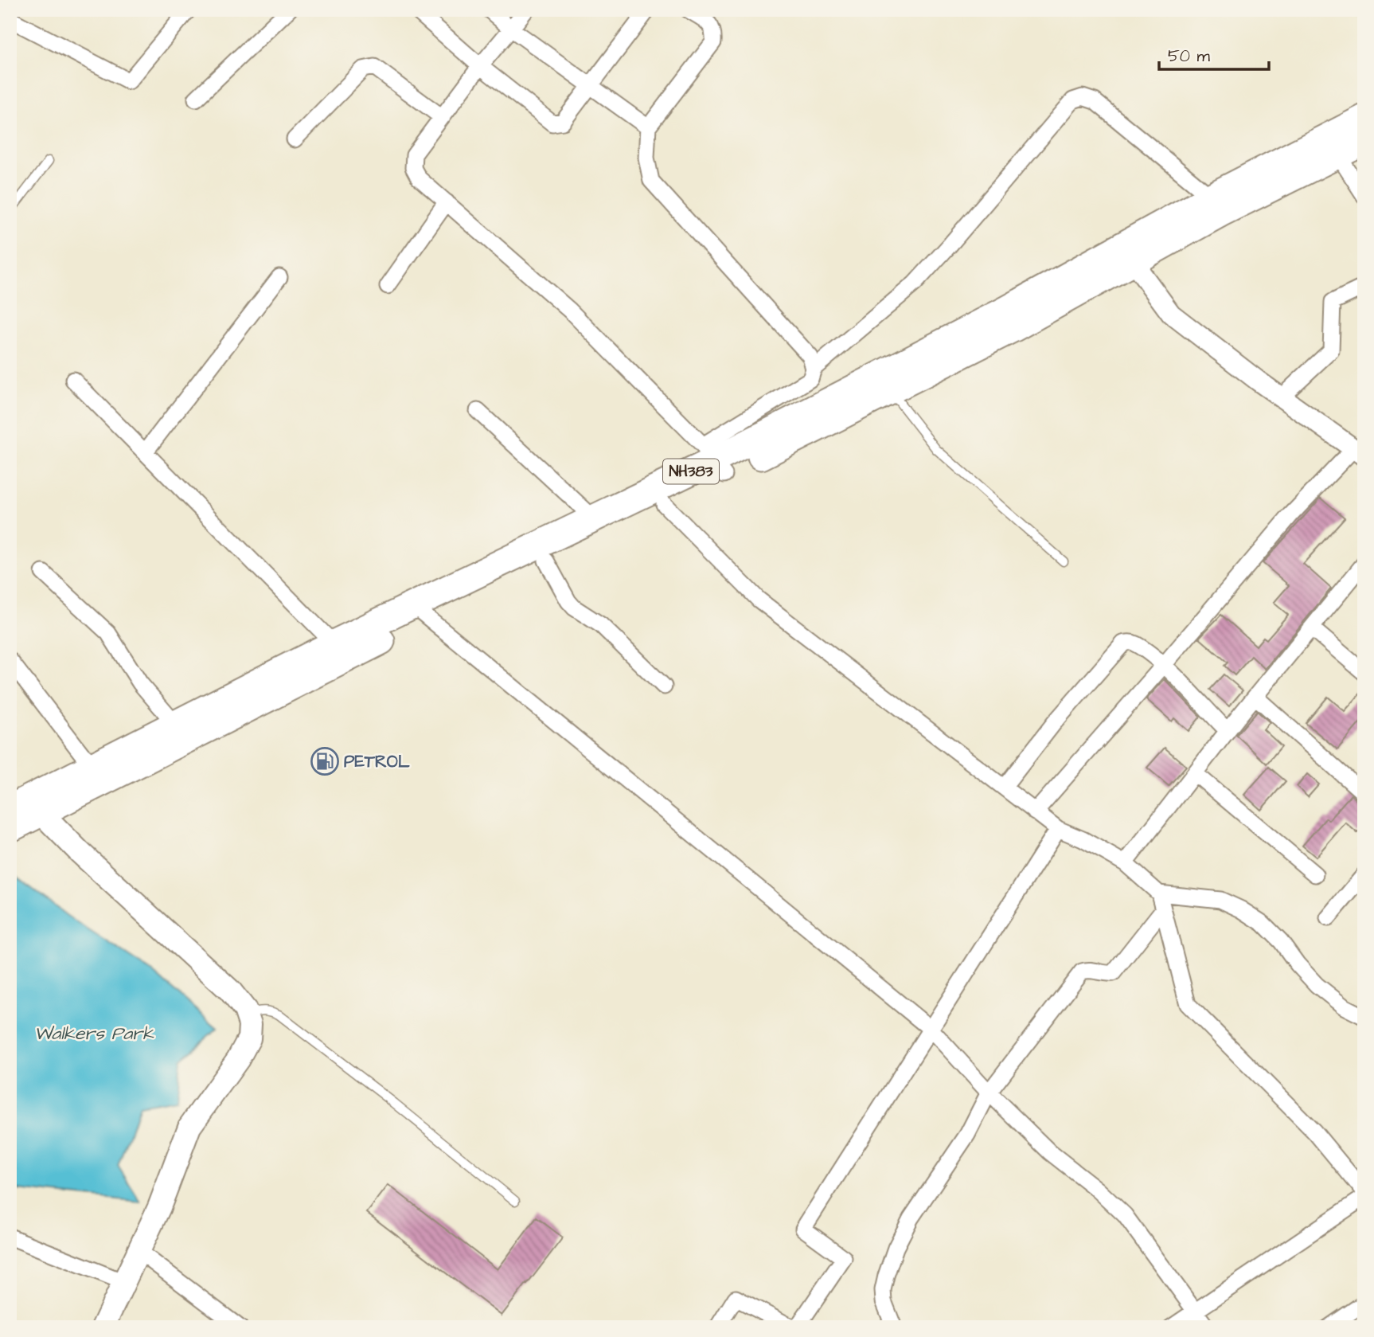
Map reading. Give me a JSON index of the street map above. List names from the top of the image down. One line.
{"streets":{"highway":["NH383"]},"water":["Walkers Park"],"places":{"fuel station":["PETROL"]},"scale_bar":"50 m"}
